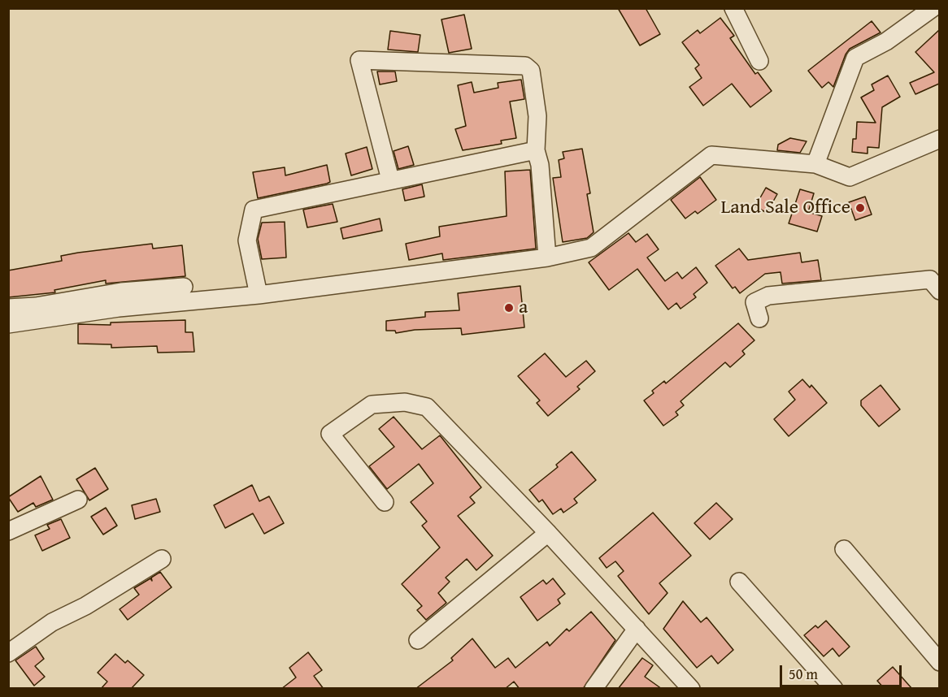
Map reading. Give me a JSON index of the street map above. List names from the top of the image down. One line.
{"places":["Land Sale Office","a"],"scale_bar":"50 m"}
